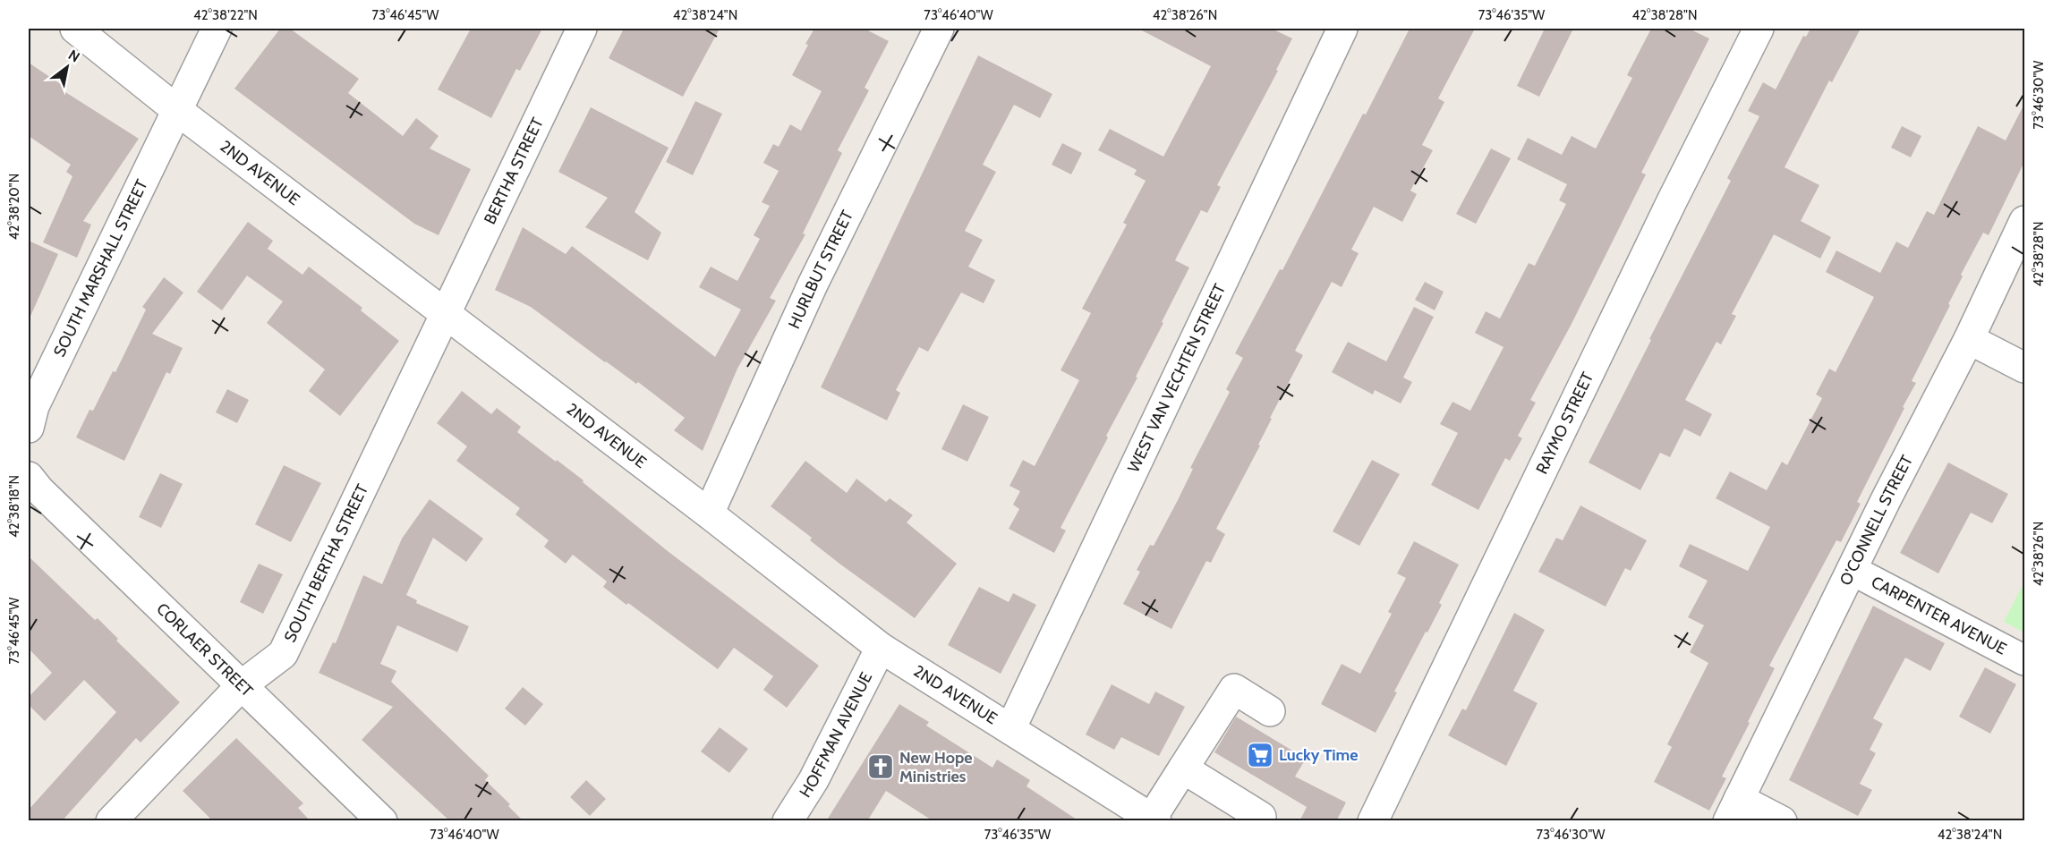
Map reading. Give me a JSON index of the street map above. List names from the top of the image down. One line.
{"streets":{"street":["BERTHA STREET","2ND AVENUE","SOUTH MARSHALL STREET","HURLBUT STREET","WEST VAN VECHTEN STREET","RAYMO STREET","O'CONNELL STREET","SOUTH BERTHA STREET","CARPENTER AVENUE","CORLAER STREET","HOFFMAN AVENUE"]},"crossings":[["BERTHA STREET","2ND AVENUE"],["BERTHA STREET","SOUTH BERTHA STREET"],["2ND AVENUE","SOUTH MARSHALL STREET"],["2ND AVENUE","HURLBUT STREET"],["2ND AVENUE","WEST VAN VECHTEN STREET"],["2ND AVENUE","SOUTH BERTHA STREET"],["2ND AVENUE","HOFFMAN AVENUE"],["O'CONNELL STREET","CARPENTER AVENUE"],["SOUTH BERTHA STREET","CORLAER STREET"]],"places":{"supermarket":["Lucky Time"],"church":["New Hope Ministries"]},"north":"top right","coordinates":["42°38'22\"N","73°46'45\"W","42°38'24\"N","73°46'40\"W","42°38'26\"N","73°46'35\"W","42°38'28\"N","73°46'30\"W","42°38'20\"N","42°38'18\"N"]}
